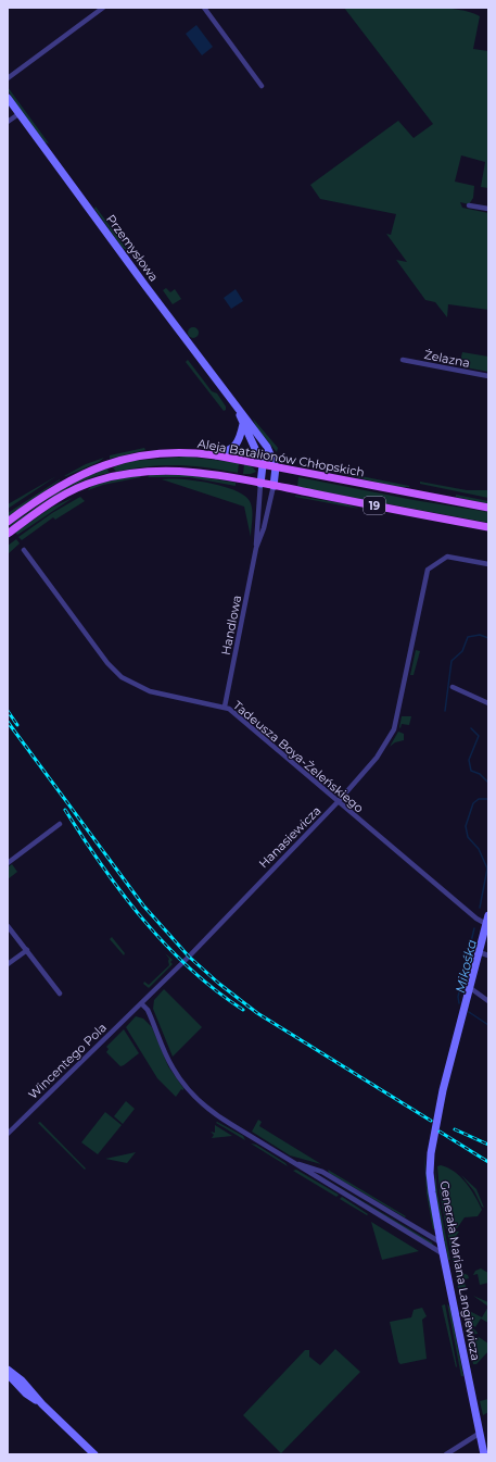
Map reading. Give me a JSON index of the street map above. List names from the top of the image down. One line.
{"streets":{"main road":["Aleja Batalionów Chłopskich","19"],"street":["Przemysłowa","Żelazna","Handlowa","Tadeusza Boya-Żeleńskiego","Hanasiewicza","Wincentego Pola","Generała Mariana Langiewicza"]},"crossings":[["Przemysłowa","Aleja Batalionów Chłopskich"],["19","Handlowa"],["Handlowa","Tadeusza Boya-Żeleńskiego"],["Tadeusza Boya-Żeleńskiego","Hanasiewicza"],["Tadeusza Boya-Żeleńskiego","Generała Mariana Langiewicza"],["Hanasiewicza","Wincentego Pola"]],"water":["Mikośka"]}
